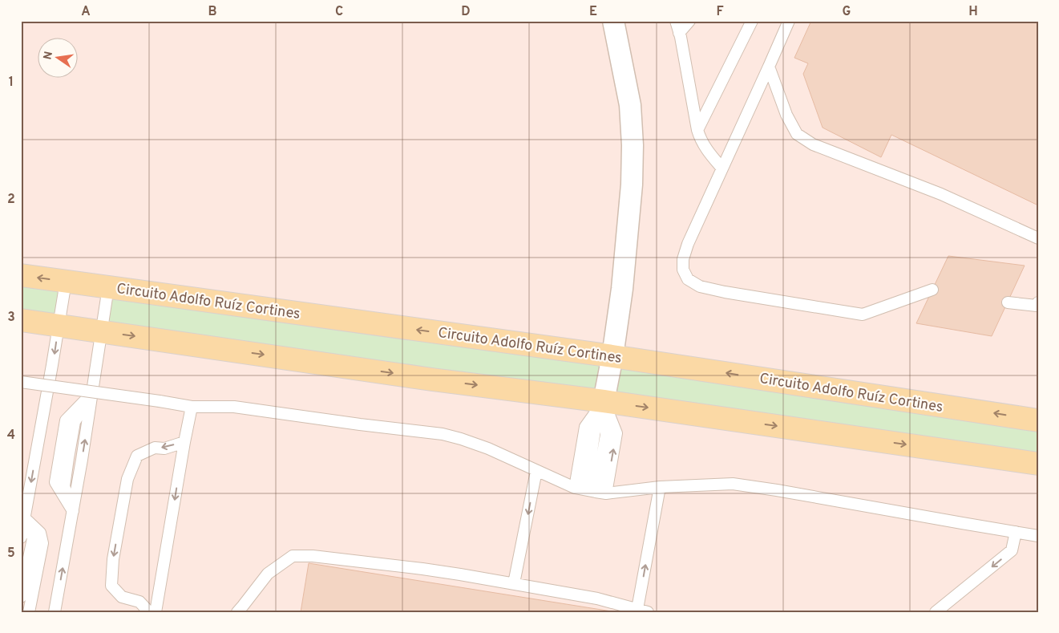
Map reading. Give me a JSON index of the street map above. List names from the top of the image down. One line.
{"streets":{"main road":["Circuito Adolfo Ruíz Cortines"]},"north":"left","grid":{"columns":["A","B","C","D","E","F","G","H"],"rows":["1","2","3","4","5"]}}
